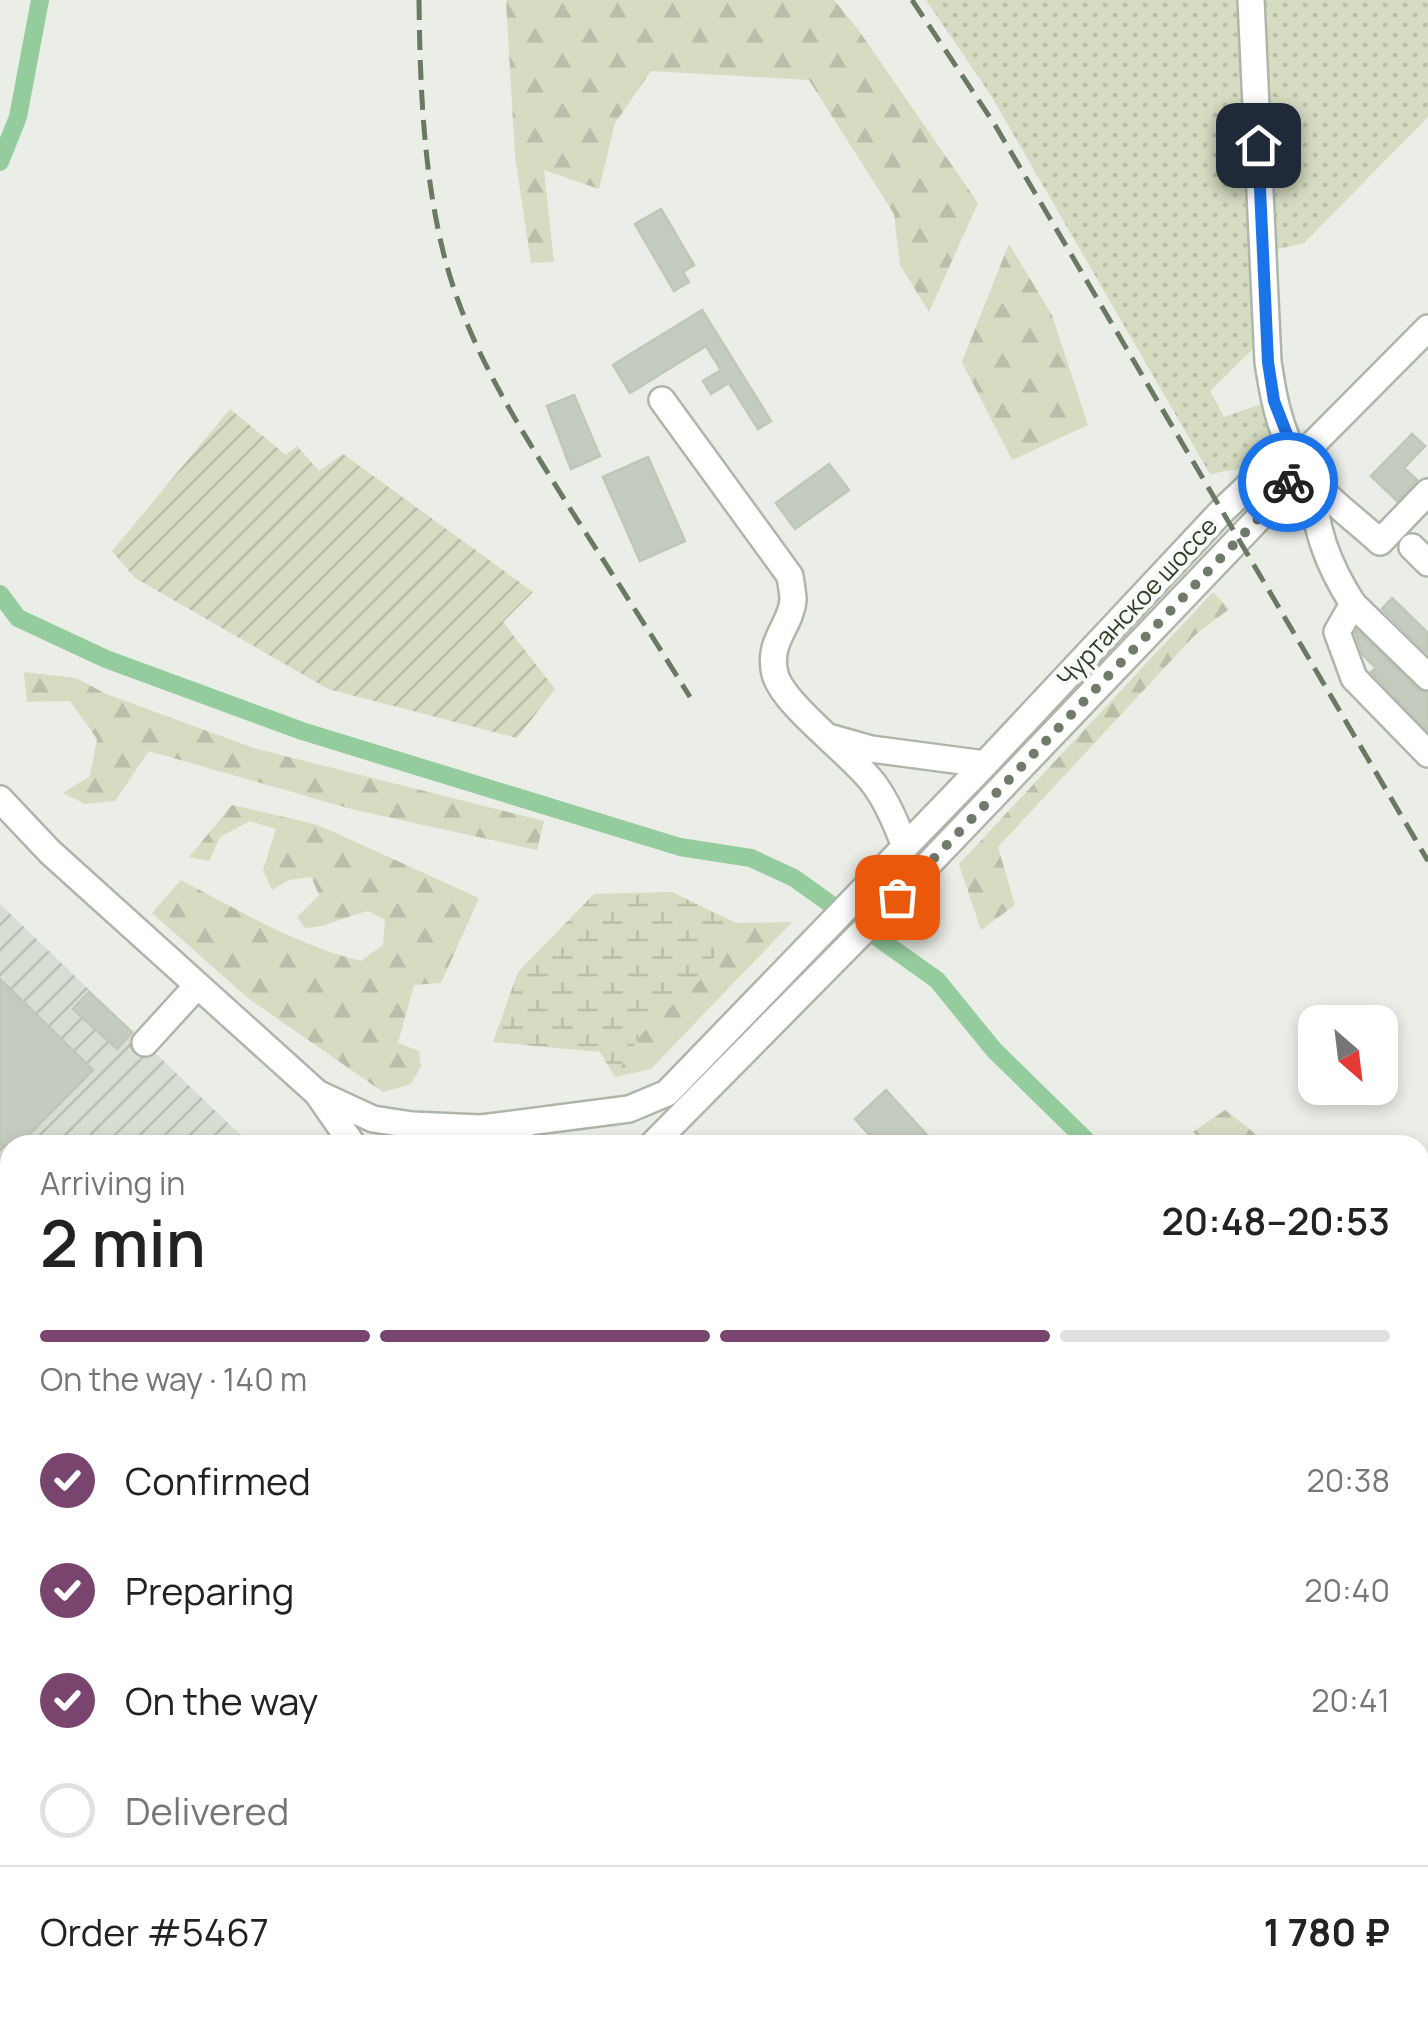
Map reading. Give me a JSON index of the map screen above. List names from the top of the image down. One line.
{"streets":{"street":["Чуртанское шоссе"]},"north":"bottom right","page":{"heading":["2 min","Arriving in","20:48–20:53"],"panel":["Order #5467","1 780 ₽"],"bar":"On the way · 140 m","list":[["Confirmed","20:38"],["Preparing","20:40"],["On the way","20:41"],"Delivered"]}}
